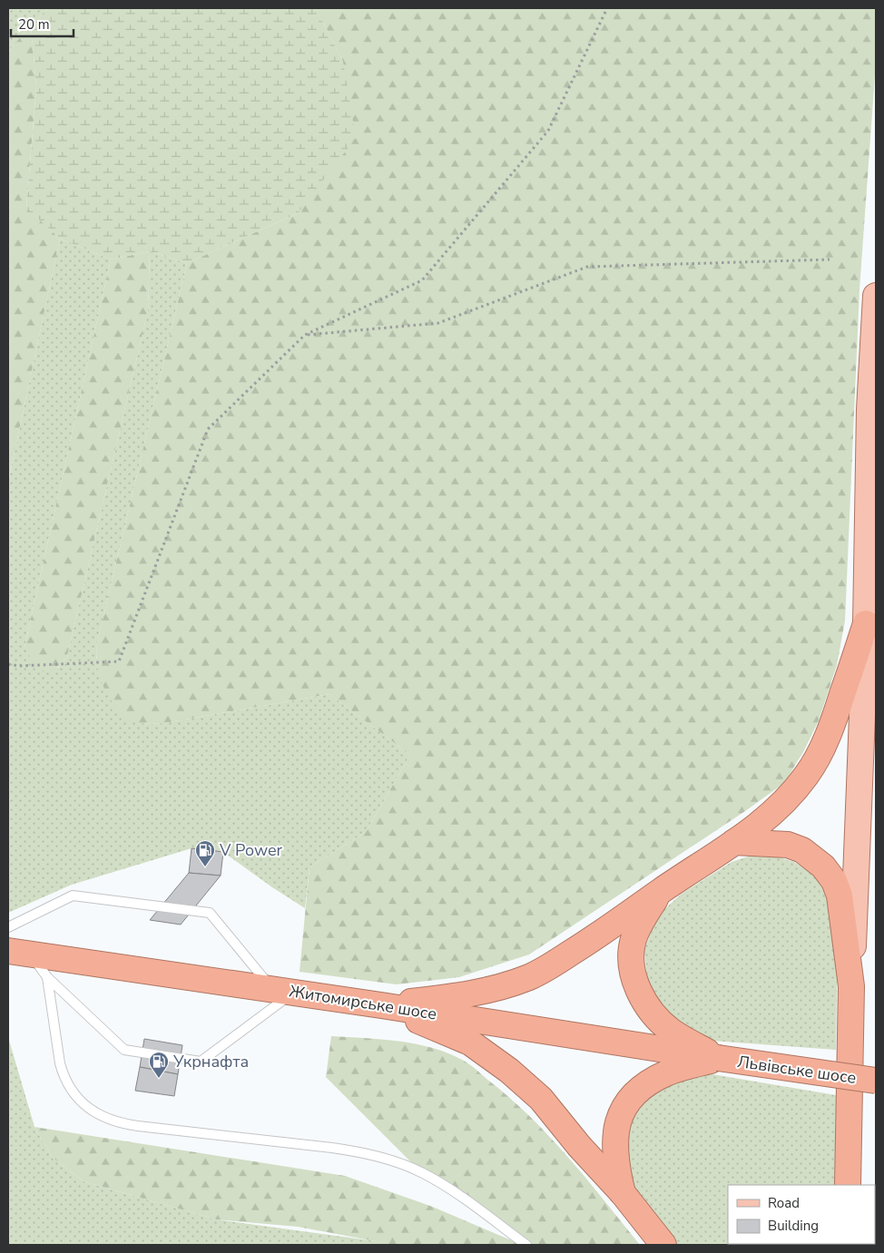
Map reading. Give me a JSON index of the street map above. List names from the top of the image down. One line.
{"streets":{"highway":["Житомирське шосе","Львівське шосе"]},"crossings":[["Житомирське шосе","Львівське шосе"]],"places":{"fuel station":["V Power","Укрнафта"]},"legend":["Road","Building"],"scale_bar":"20 m"}
